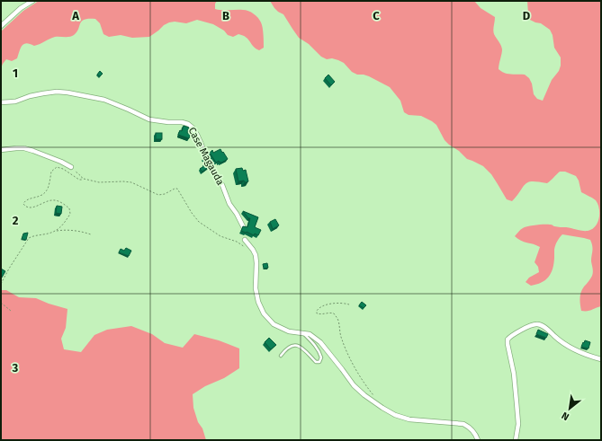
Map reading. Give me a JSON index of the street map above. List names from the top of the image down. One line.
{"streets":{"street":["Case Magauda"]},"north":"bottom left","grid":{"columns":["A","B","C","D"],"rows":["1","2","3"]}}
